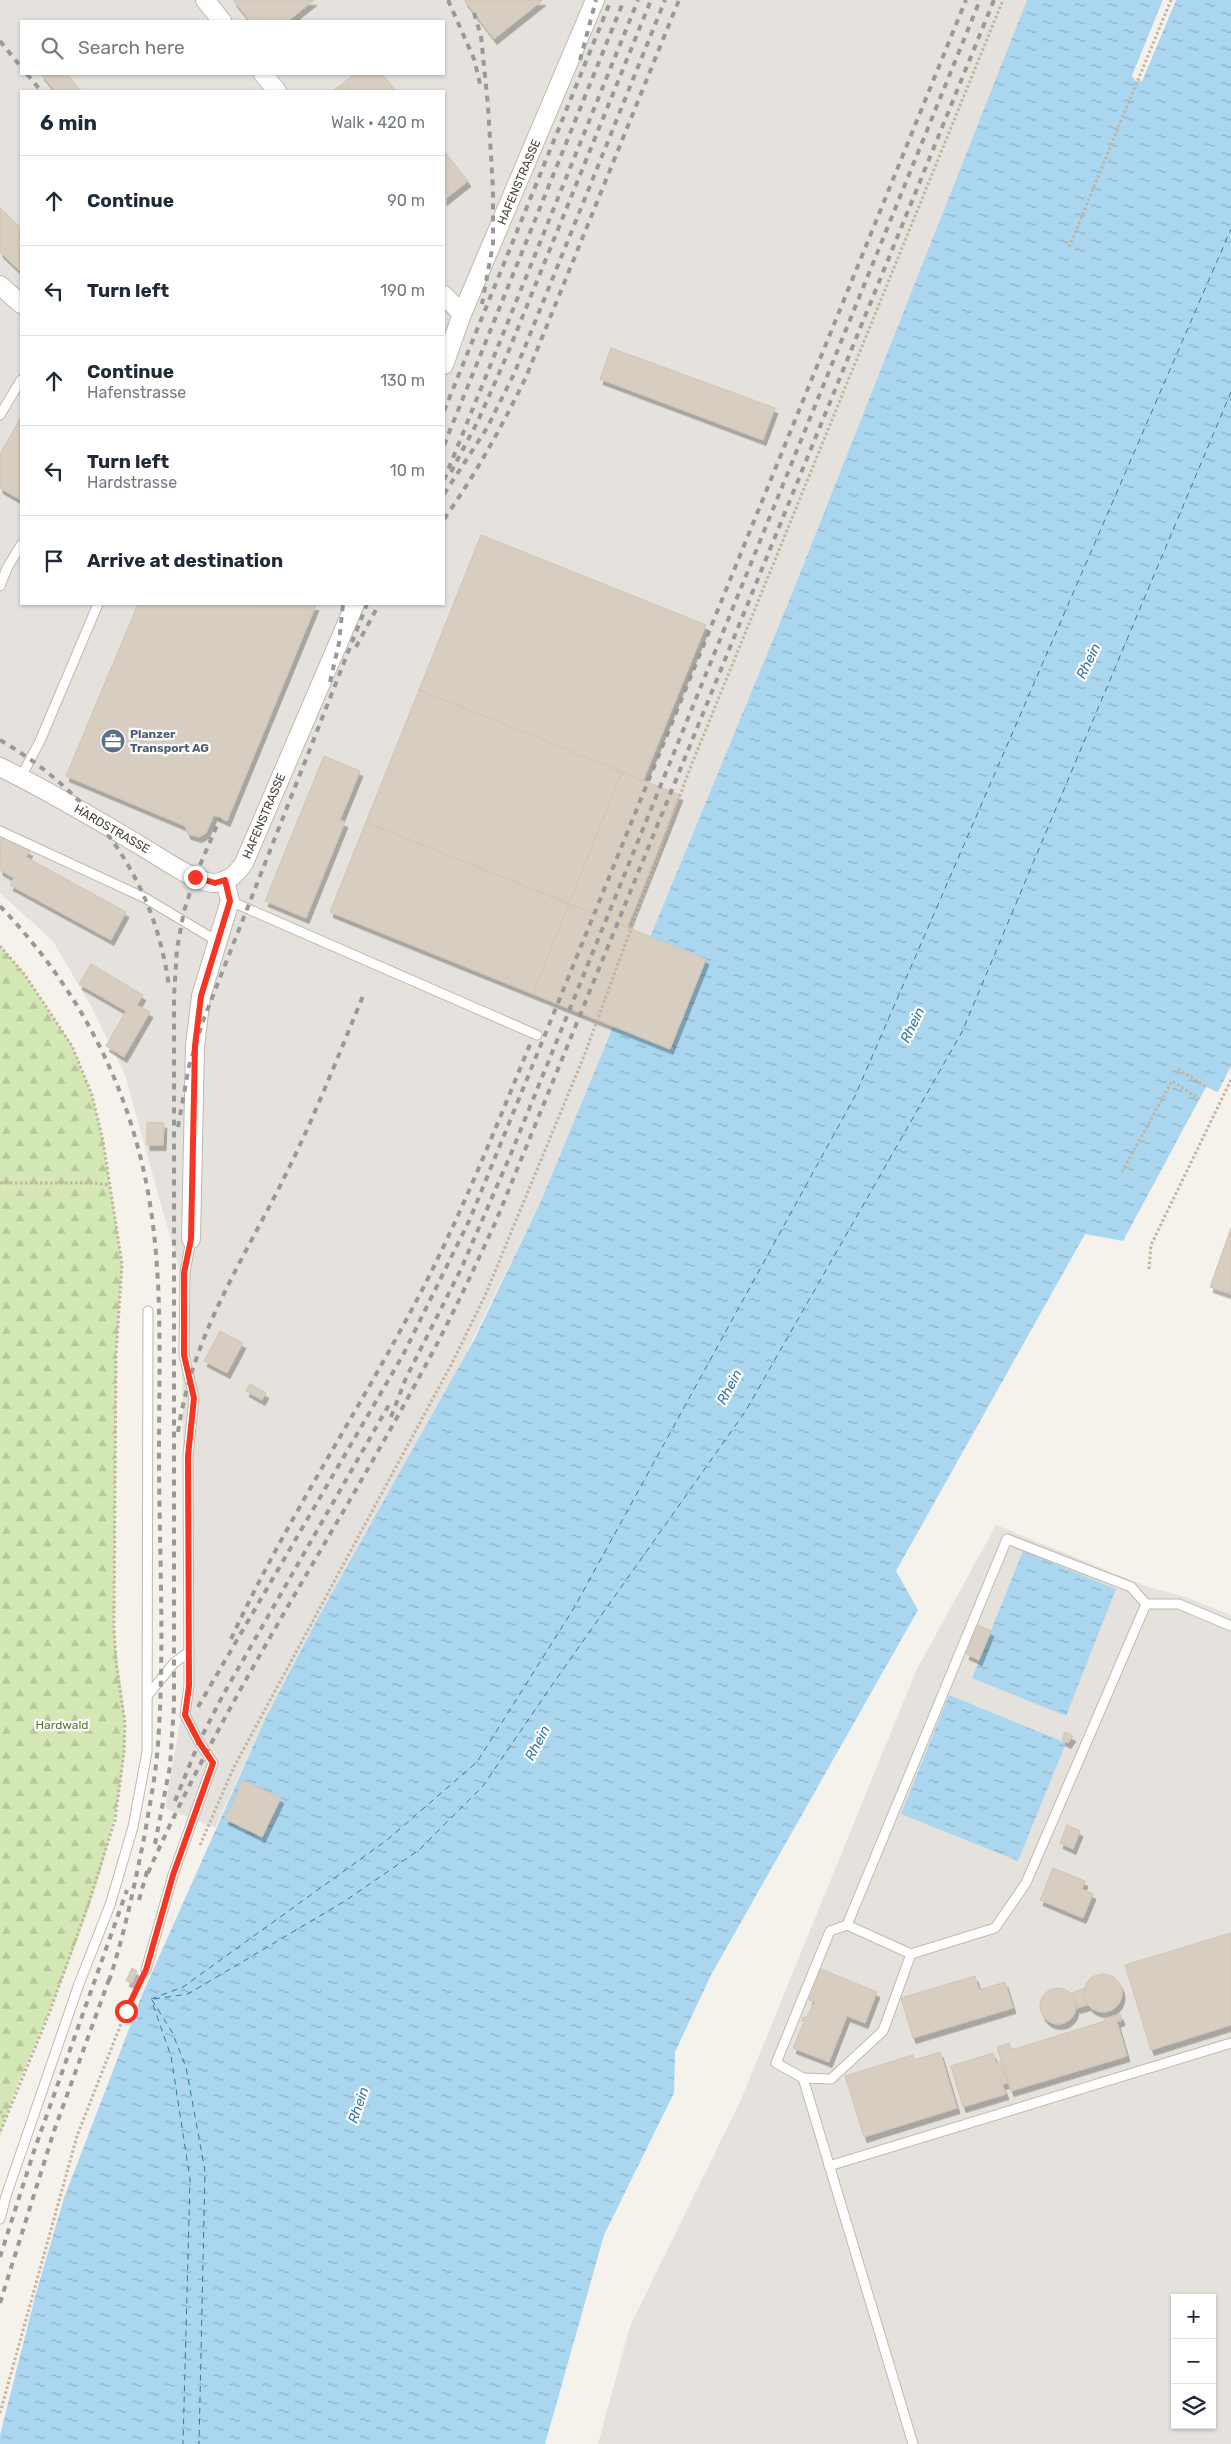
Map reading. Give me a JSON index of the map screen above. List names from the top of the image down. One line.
{"streets":{"street":["HAFENSTRASSE","HARDSTRASSE"]},"crossings":[["HAFENSTRASSE","HARDSTRASSE"]],"water":["Rhein"],"parks":["Hardwald"],"places":{"office":["Planzer Transport AG"]},"page":{"search":"Search here","heading":["6 min","Walk · 420 m"],"list":[["Continue","90 m"],["Turn left","190 m"],["Continue","Hafenstrasse","130 m"],["Turn left","Hardstrasse","10 m"],"Arrive at destination"],"map_buttons":["+","−"]}}
